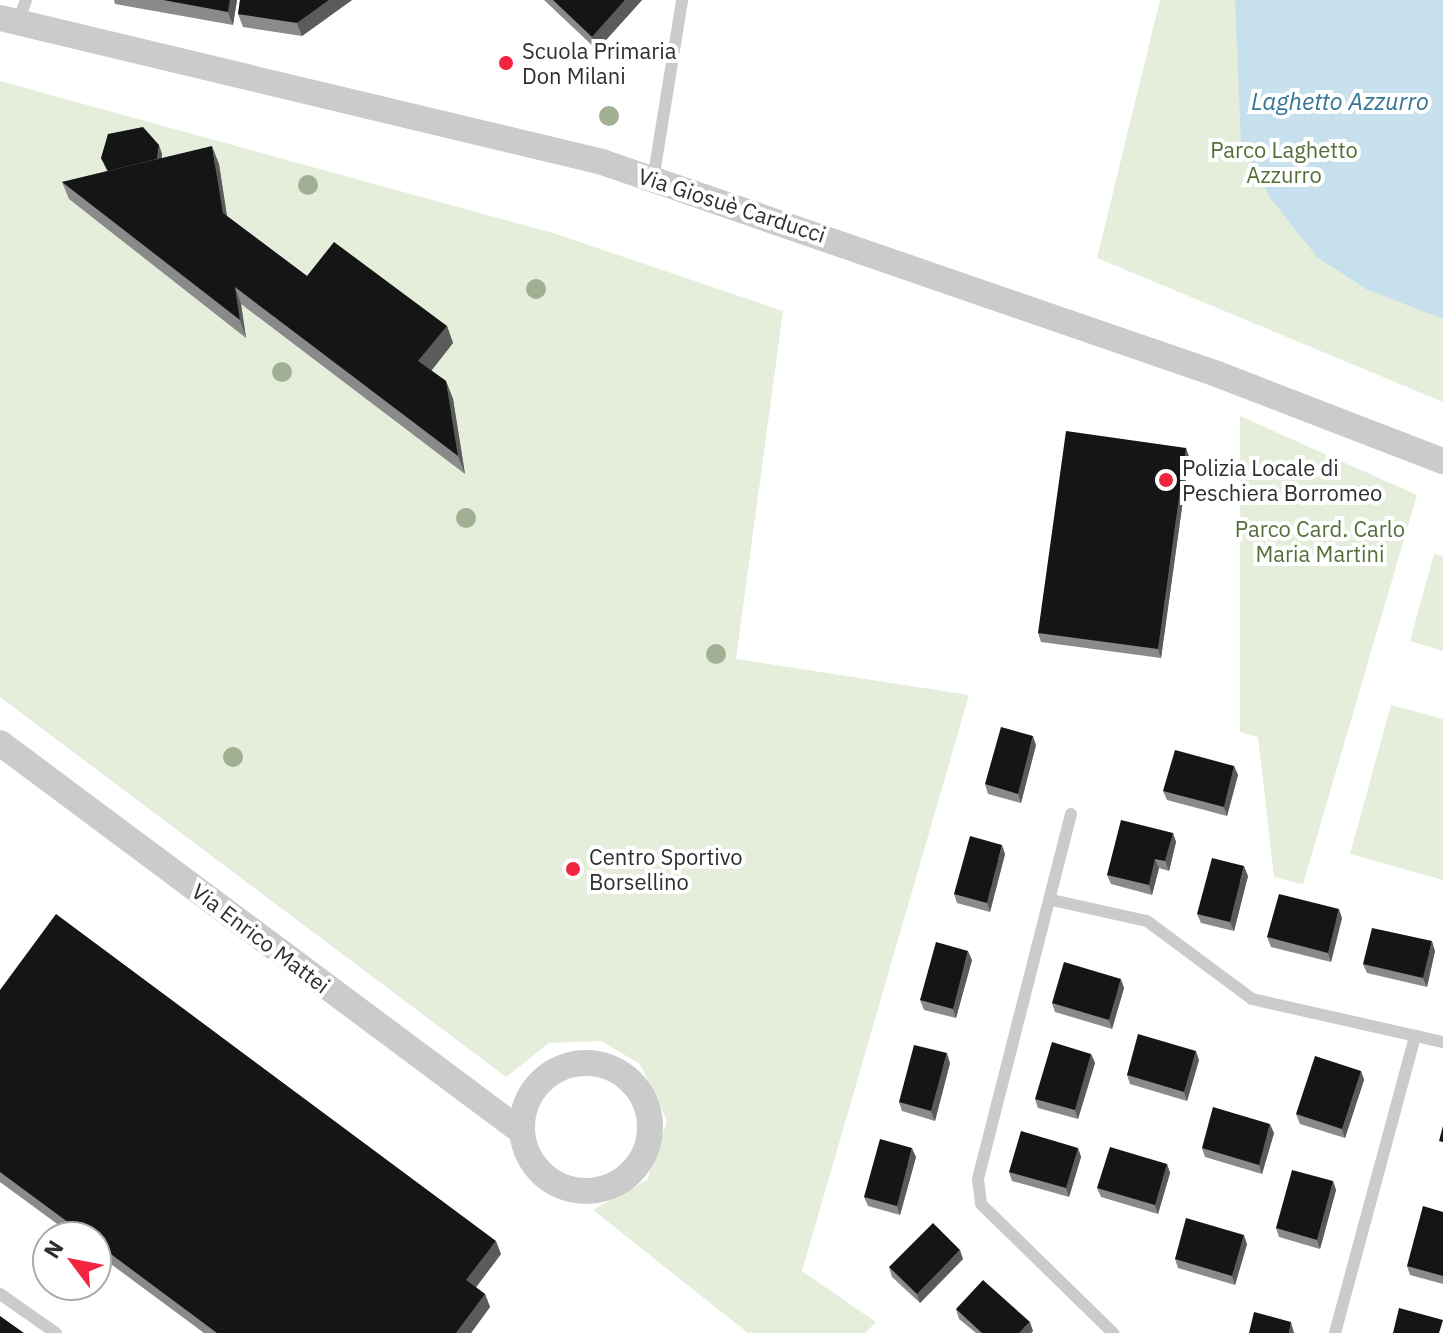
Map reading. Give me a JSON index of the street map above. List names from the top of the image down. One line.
{"streets":{"street":["Via Giosuè Carducci","Via Enrico Mattei"]},"water":["Laghetto Azzurro"],"parks":["Parco Laghetto Azzurro","Parco Card. Carlo Maria Martini"],"places":["Scuola Primaria Don Milani","Polizia Locale di Peschiera Borromeo","Centro Sportivo Borsellino"],"north":"top left"}
